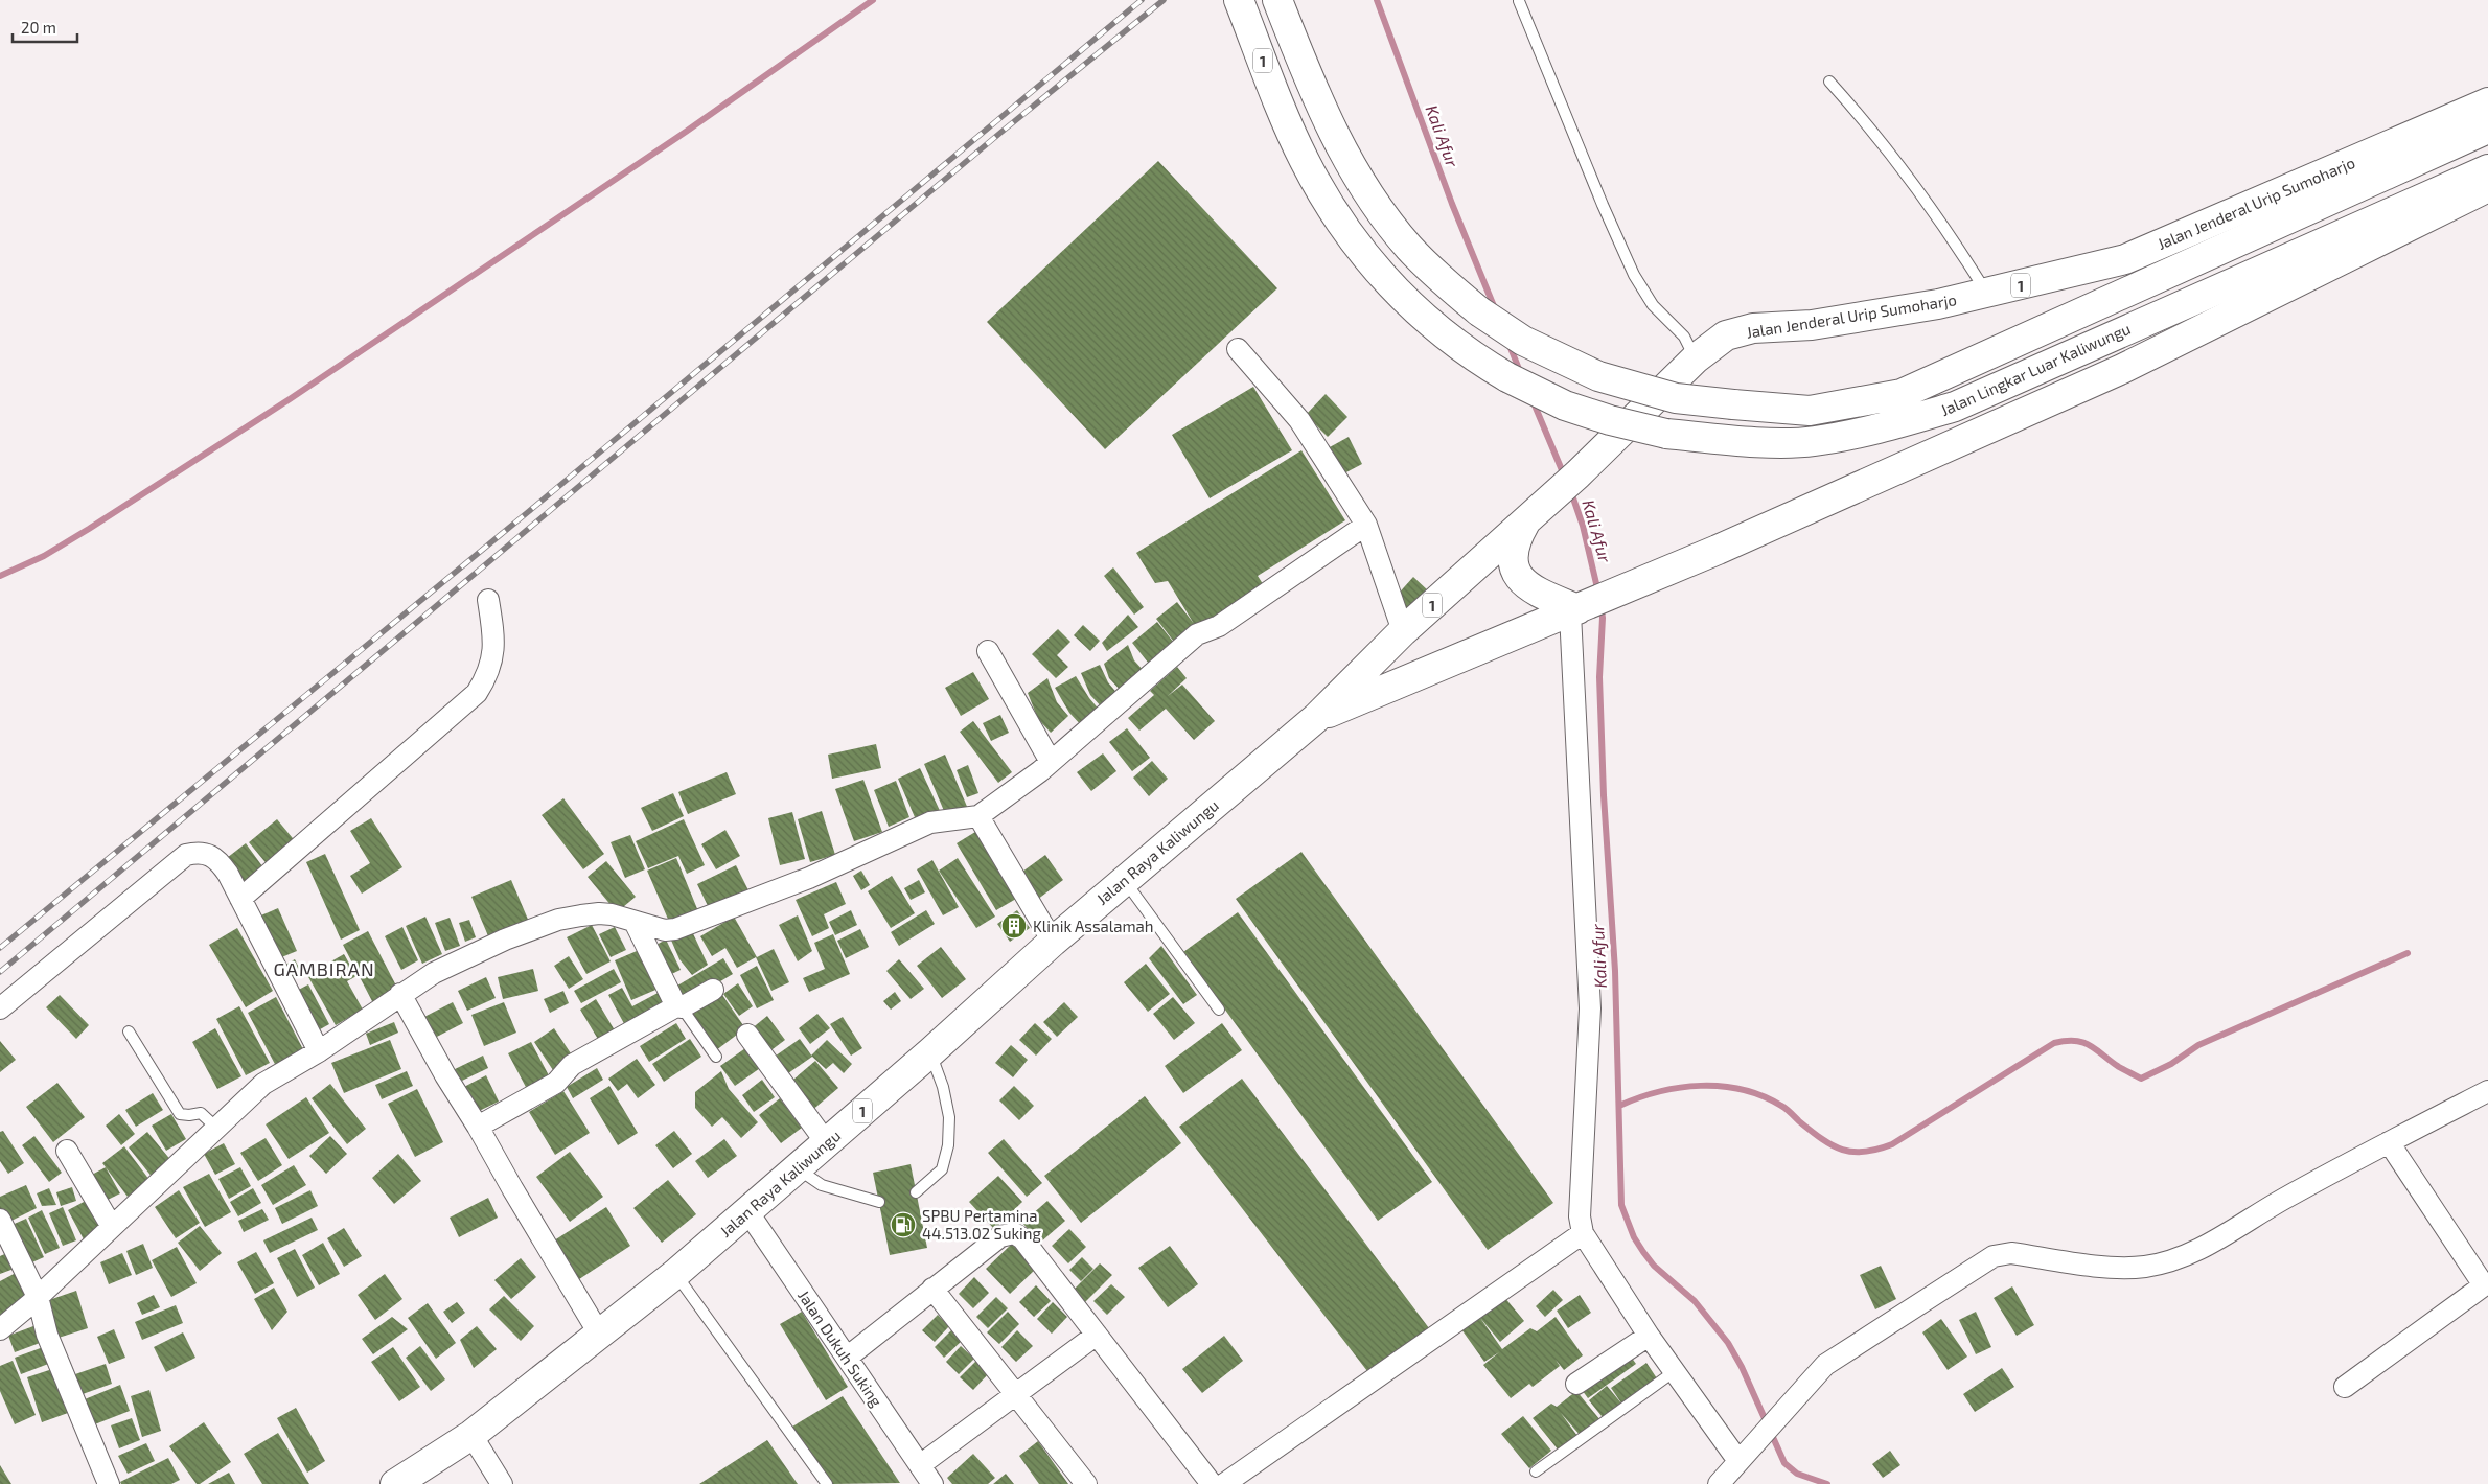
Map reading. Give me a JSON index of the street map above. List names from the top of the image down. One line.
{"streets":{"main road":["1","Jalan Jenderal Urip Sumoharjo","Jalan Lingkar Luar Kaliwungu","Jalan Raya Kaliwungu"],"street":["Jalan Dukuh Suking"]},"crossings":[["1","Jalan Jenderal Urip Sumoharjo"],["1","Jalan Raya Kaliwungu"],["Jalan Raya Kaliwungu","Jalan Dukuh Suking"]],"districts":["GAMBIRAN"],"water":["Kali Afur"],"places":{"building":["Klinik Assalamah"],"fuel station":["SPBU Pertamina 44.513.02 Suking"]},"scale_bar":"20 m"}
